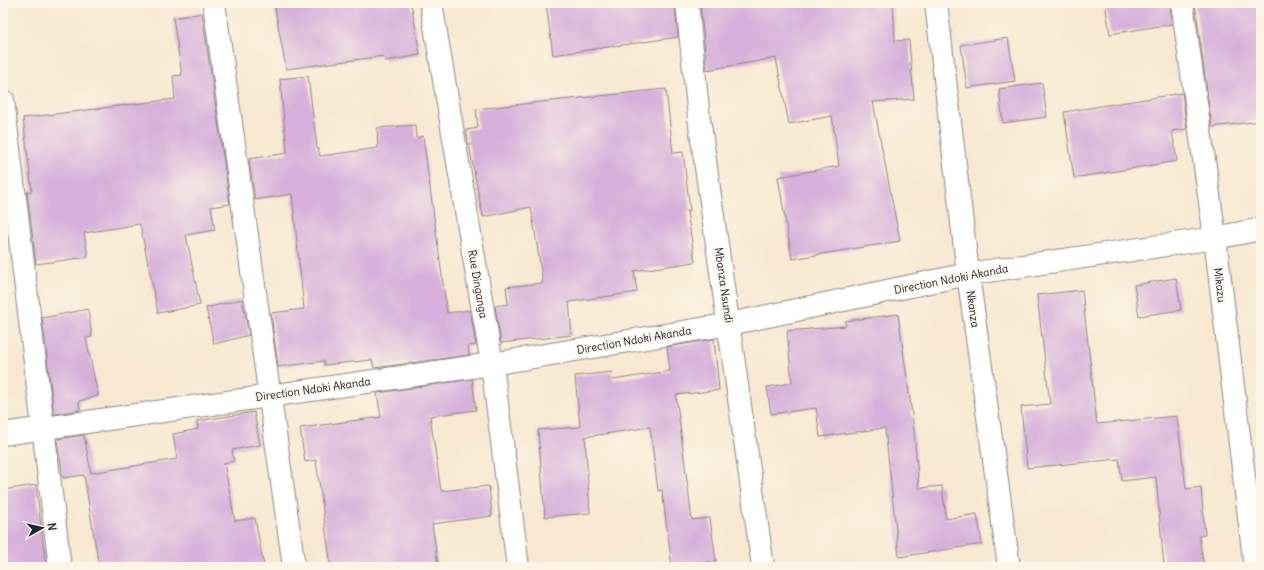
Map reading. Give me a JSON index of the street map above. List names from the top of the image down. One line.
{"streets":{"street":["Direction Ndoki Akanda","Rue Dinganga","Mbanza Nsundi","Mikazu","Nkanza"]},"crossings":[["Direction Ndoki Akanda","Rue Dinganga"],["Direction Ndoki Akanda","Mbanza Nsundi"],["Direction Ndoki Akanda","Mikazu"],["Direction Ndoki Akanda","Nkanza"]],"north":"right"}
